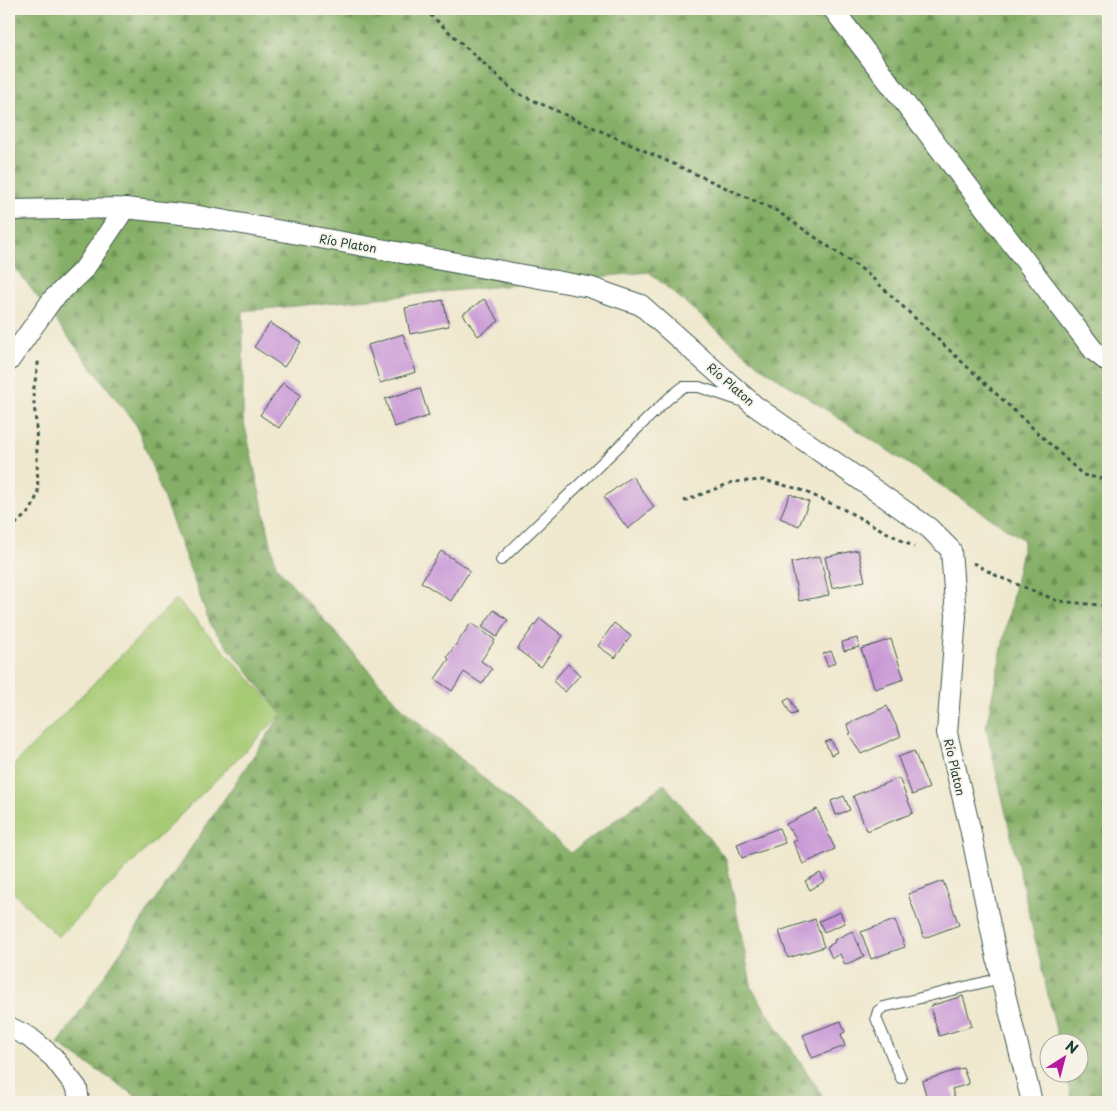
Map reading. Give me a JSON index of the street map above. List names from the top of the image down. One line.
{"streets":{"street":["Río Platon"]},"north":"top right"}
